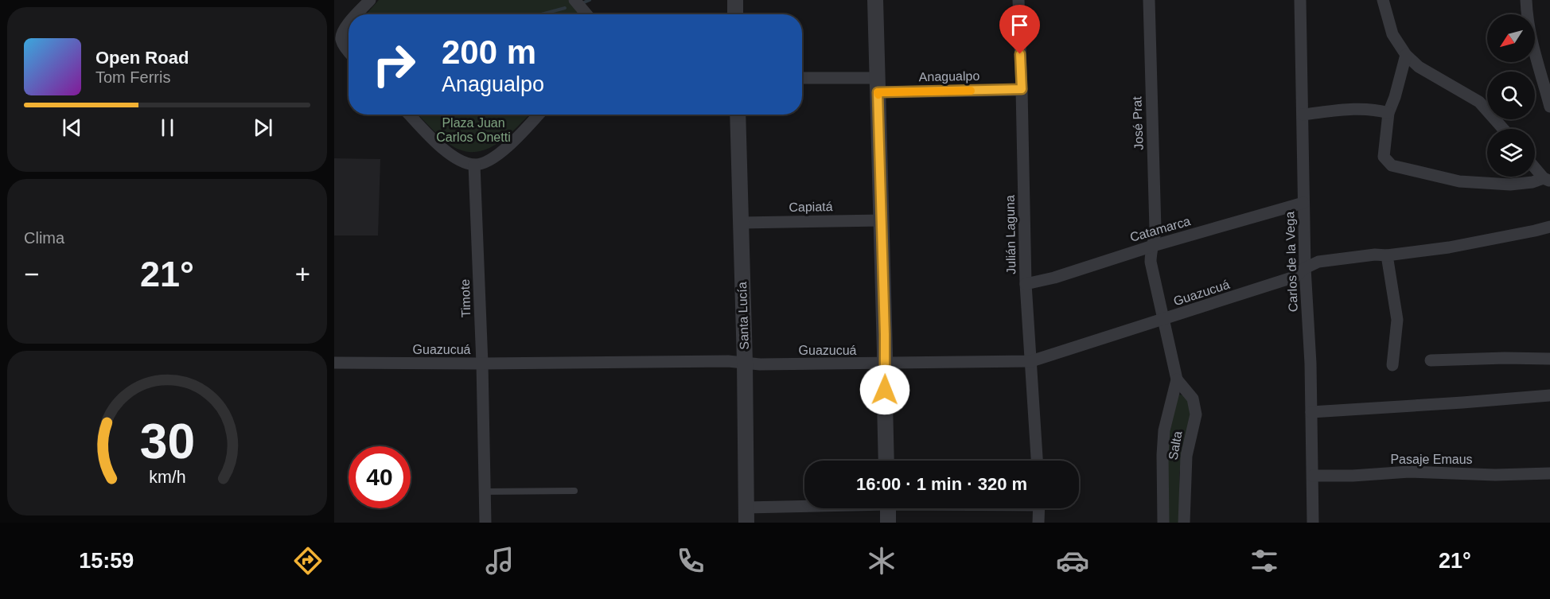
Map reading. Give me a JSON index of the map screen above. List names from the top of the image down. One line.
{"streets":{"street":["Anagualpo","José Prat","Capiatá","Catamarca","Julián Laguna","Carlos de la Vega","Guazucuá","Timote","Santa Lucía","Salta","Pasaje Emaus"]},"crossings":[["Anagualpo","Julián Laguna"],["José Prat","Catamarca"],["José Prat","Salta"],["Capiatá","Santa Lucía"],["Catamarca","Julián Laguna"],["Catamarca","Carlos de la Vega"],["Catamarca","Salta"],["Julián Laguna","Guazucuá"],["Carlos de la Vega","Guazucuá"],["Carlos de la Vega","Pasaje Emaus"],["Guazucuá","Timote"],["Guazucuá","Santa Lucía"],["Guazucuá","Salta"]],"parks":["Plaza Juan Carlos Onetti"],"north":"bottom left","page":{"turn":["200 m","Anagualpo"],"song":["Open Road","Tom Ferris"],"tile":"Clima","heat":["−","21°","+"],"limit":"40","trip":"16:00 · 1 min · 320 m","tabs":["15:59","21°"],"gauge":["30","km/h"]}}
